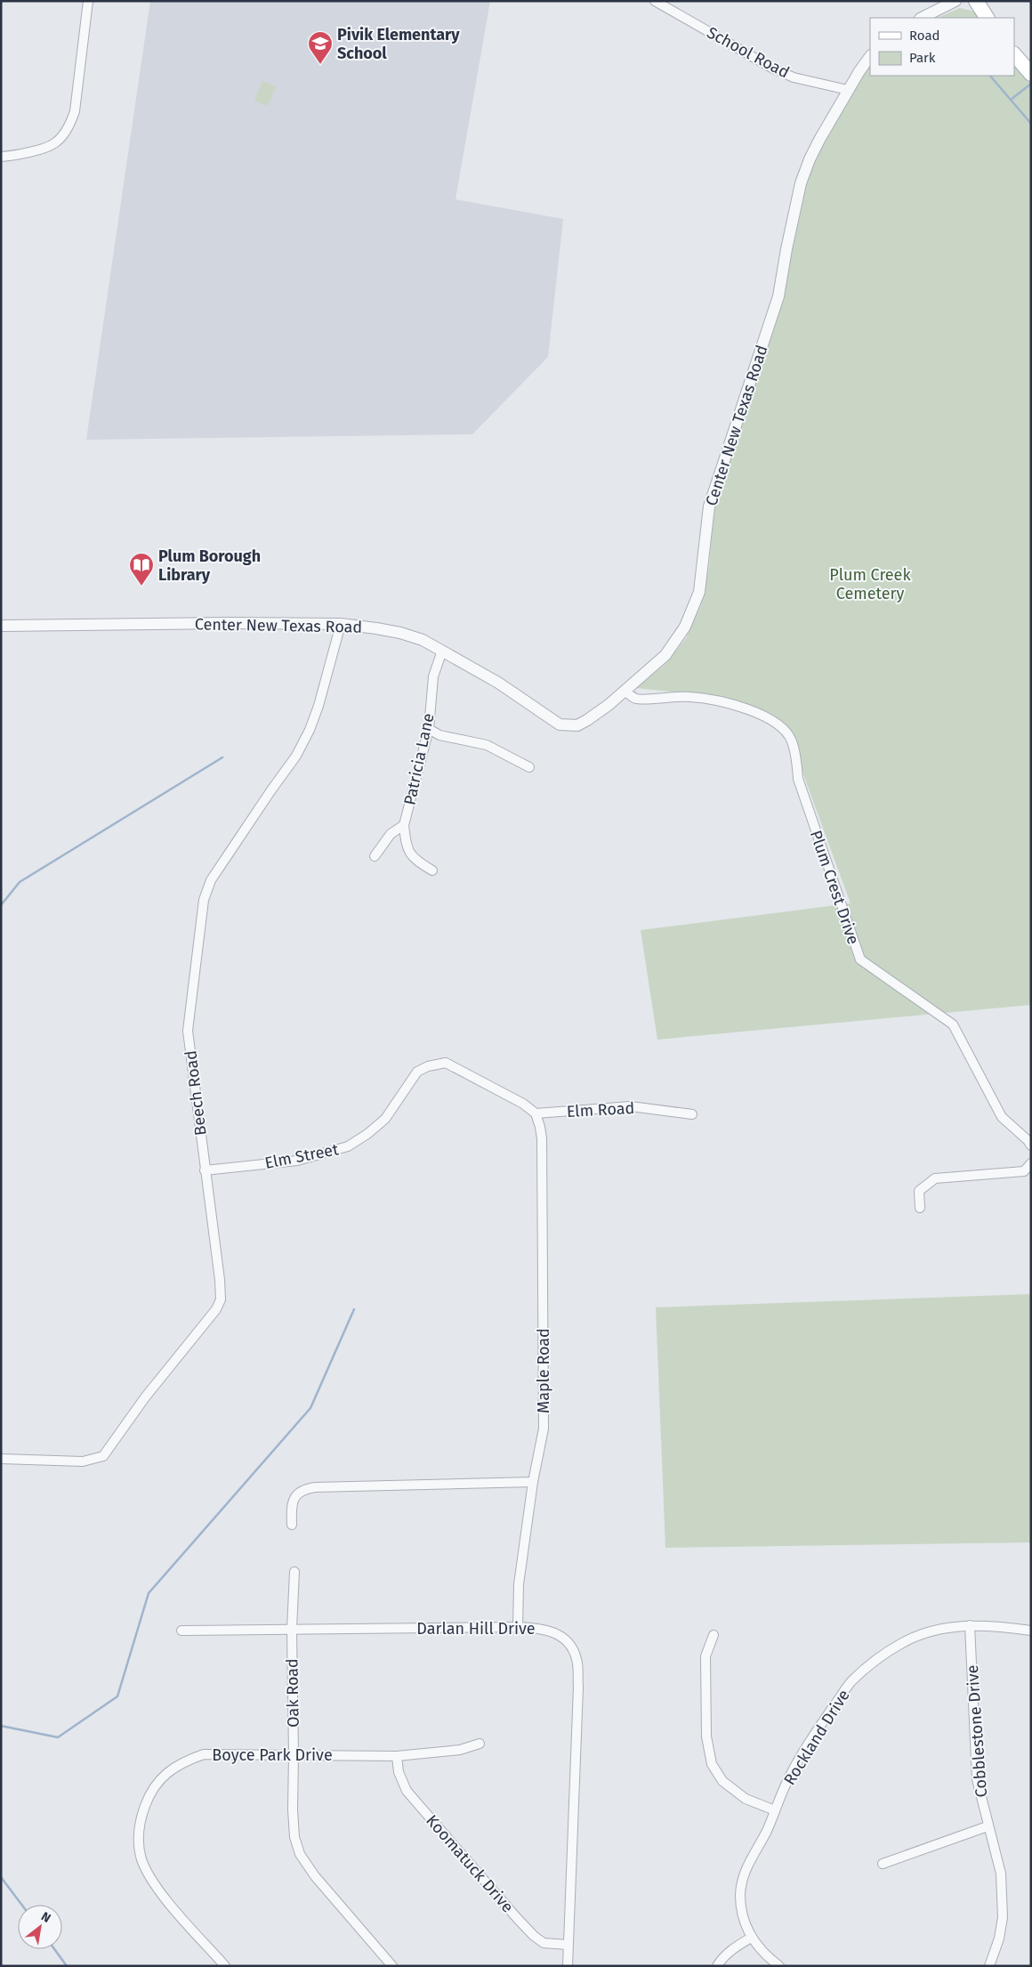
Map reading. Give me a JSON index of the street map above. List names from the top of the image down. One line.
{"streets":{"street":["School Road","Center New Texas Road","Patricia Lane","Plum Crest Drive","Beech Road","Elm Road","Elm Street","Maple Road","Darlan Hill Drive","Oak Road","Cobblestone Drive","Rockland Drive","Boyce Park Drive","Koomatuck Drive"]},"crossings":[["School Road","Center New Texas Road"],["Center New Texas Road","Patricia Lane"],["Center New Texas Road","Plum Crest Drive"],["Center New Texas Road","Beech Road"],["Beech Road","Elm Street"],["Elm Road","Elm Street"],["Elm Road","Maple Road"],["Elm Street","Maple Road"],["Maple Road","Darlan Hill Drive"],["Darlan Hill Drive","Oak Road"],["Darlan Hill Drive","Koomatuck Drive"],["Oak Road","Boyce Park Drive"],["Cobblestone Drive","Rockland Drive"],["Boyce Park Drive","Koomatuck Drive"]],"parks":["Plum Creek Cemetery"],"places":{"school or university":["Pivik Elementary School"],"library":["Plum Borough Library"]},"legend":["Road","Park"],"north":"top right"}
